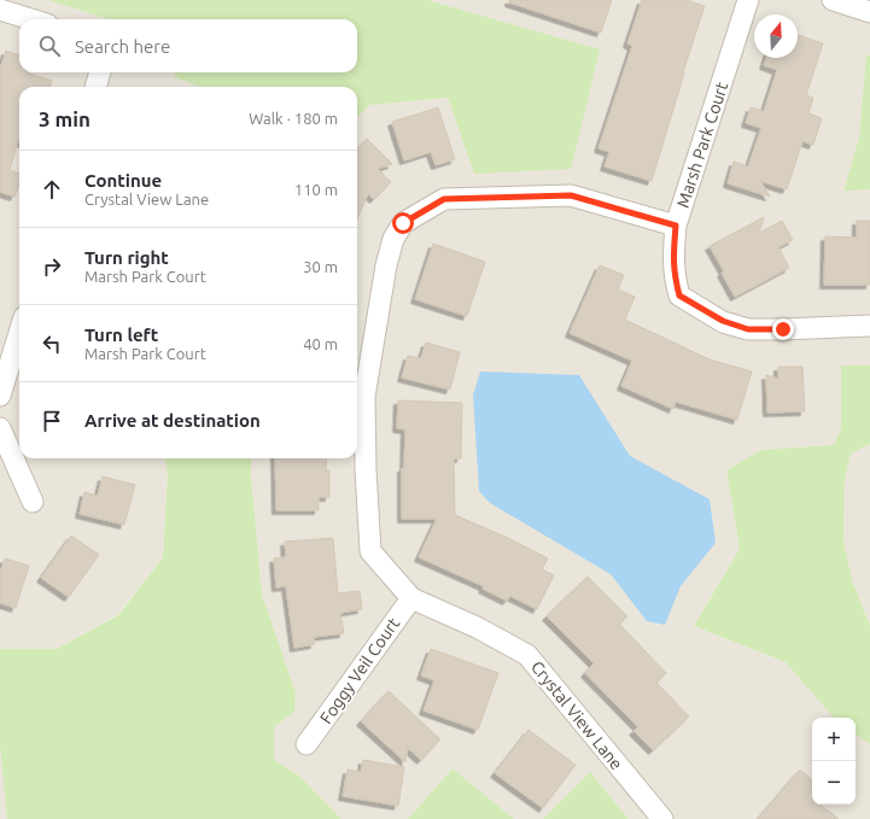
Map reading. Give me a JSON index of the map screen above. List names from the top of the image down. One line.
{"streets":{"street":["Marsh Park Court","Foggy Veil Court","Crystal View Lane"]},"crossings":[["Marsh Park Court","Crystal View Lane"],["Foggy Veil Court","Crystal View Lane"]],"north":"top","page":{"search":"Search here","heading":["3 min","Walk · 180 m"],"list":[["Continue","Crystal View Lane","110 m"],["Turn right","Marsh Park Court","30 m"],["Turn left","Marsh Park Court","40 m"],"Arrive at destination"],"map_buttons":["+","−"]}}
